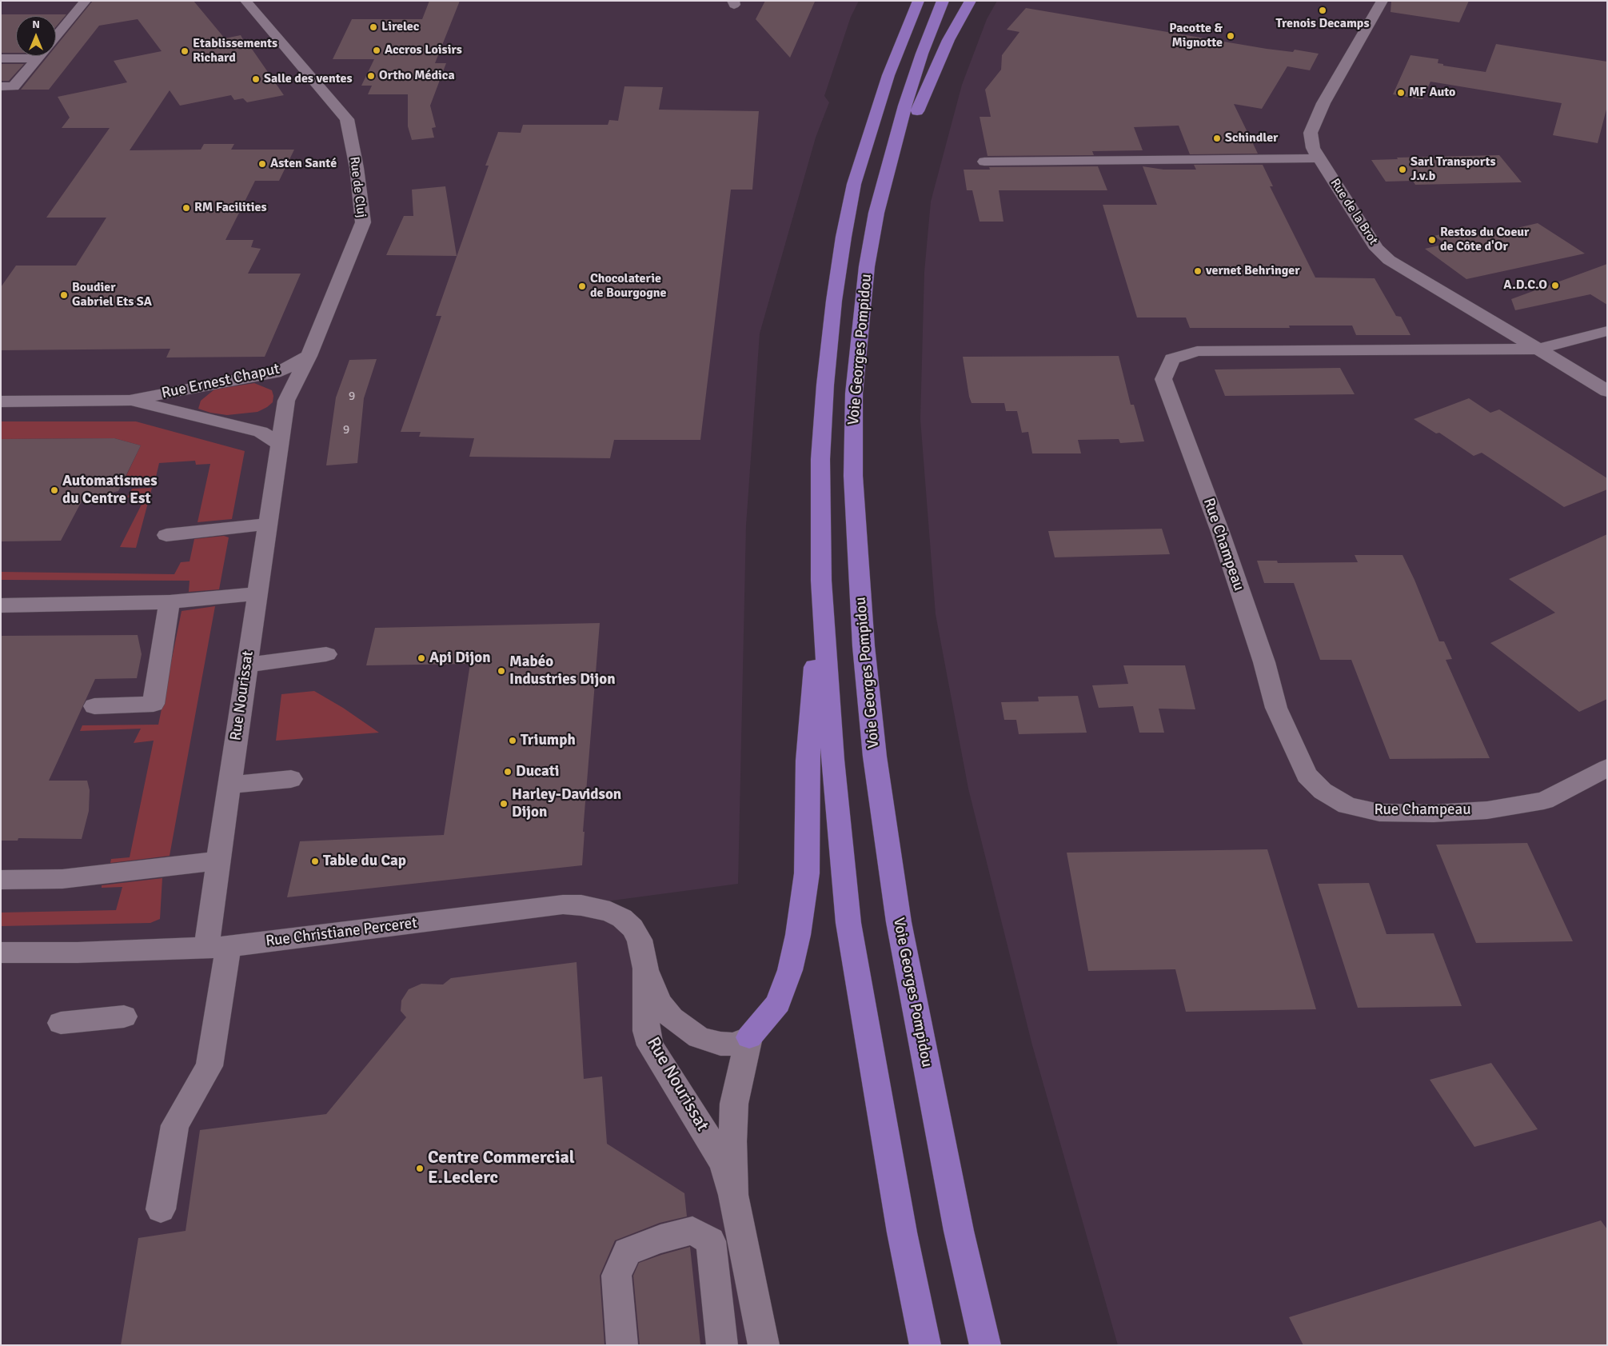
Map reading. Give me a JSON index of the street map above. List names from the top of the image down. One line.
{"streets":{"highway":["Voie Georges Pompidou"],"street":["Rue de Cluj","Rue de la Brot","Rue Ernest Chaput","Rue Champeau","Rue Nourissat","Rue Christiane Perceret"]},"crossings":[["Rue de Cluj","Rue Ernest Chaput"],["Rue de Cluj","Rue Nourissat"],["Rue de la Brot","Rue Champeau"],["Rue Ernest Chaput","Rue Nourissat"],["Rue Nourissat","Rue Christiane Perceret"]],"places":["Trenois Decamps","Lirelec","Pacotte & Mignotte","Accros Loisirs","Etablissements Richard","Ortho Médica","Salle des ventes","MF Auto","Schindler","Asten Santé","Sarl Transports J.v.b","RM Facilities","Restos du Coeur de Côte d'Or","vernet Behringer","A.D.C.O","Chocolaterie de Bourgogne","Boudier Gabriel Ets SA","Automatismes du Centre Est","Api Dijon","Mabéo Industries Dijon","Triumph","Ducati","Harley-Davidson Dijon","Table du Cap","Centre Commercial E.Leclerc"],"house_numbers":["9","9"],"north":"top"}
